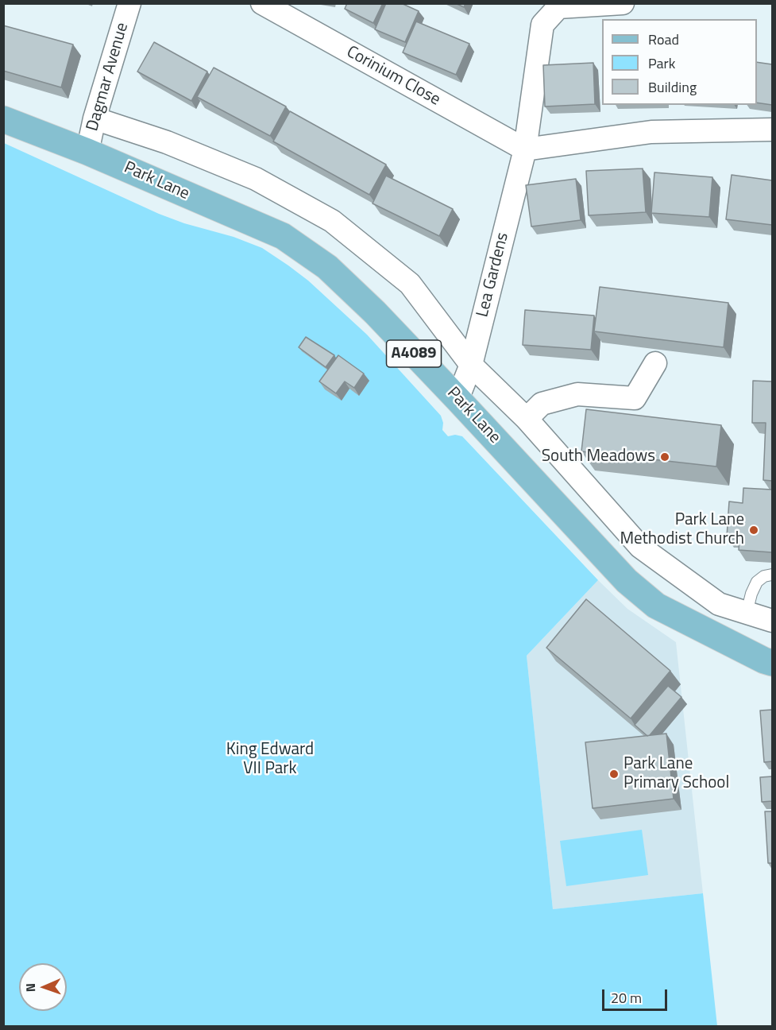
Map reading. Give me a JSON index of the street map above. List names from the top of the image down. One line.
{"streets":{"main road":["Park Lane","A4089"],"street":["Corinium Close","Dagmar Avenue","Lea Gardens"]},"crossings":[["Corinium Close","Lea Gardens"],["Dagmar Avenue","Park Lane"],["Park Lane","Lea Gardens"]],"parks":["King Edward VII Park"],"places":["South Meadows","Park Lane Methodist Church","Park Lane Primary School"],"legend":["Road","Park","Building"],"scale_bar":"20 m","north":"left"}
